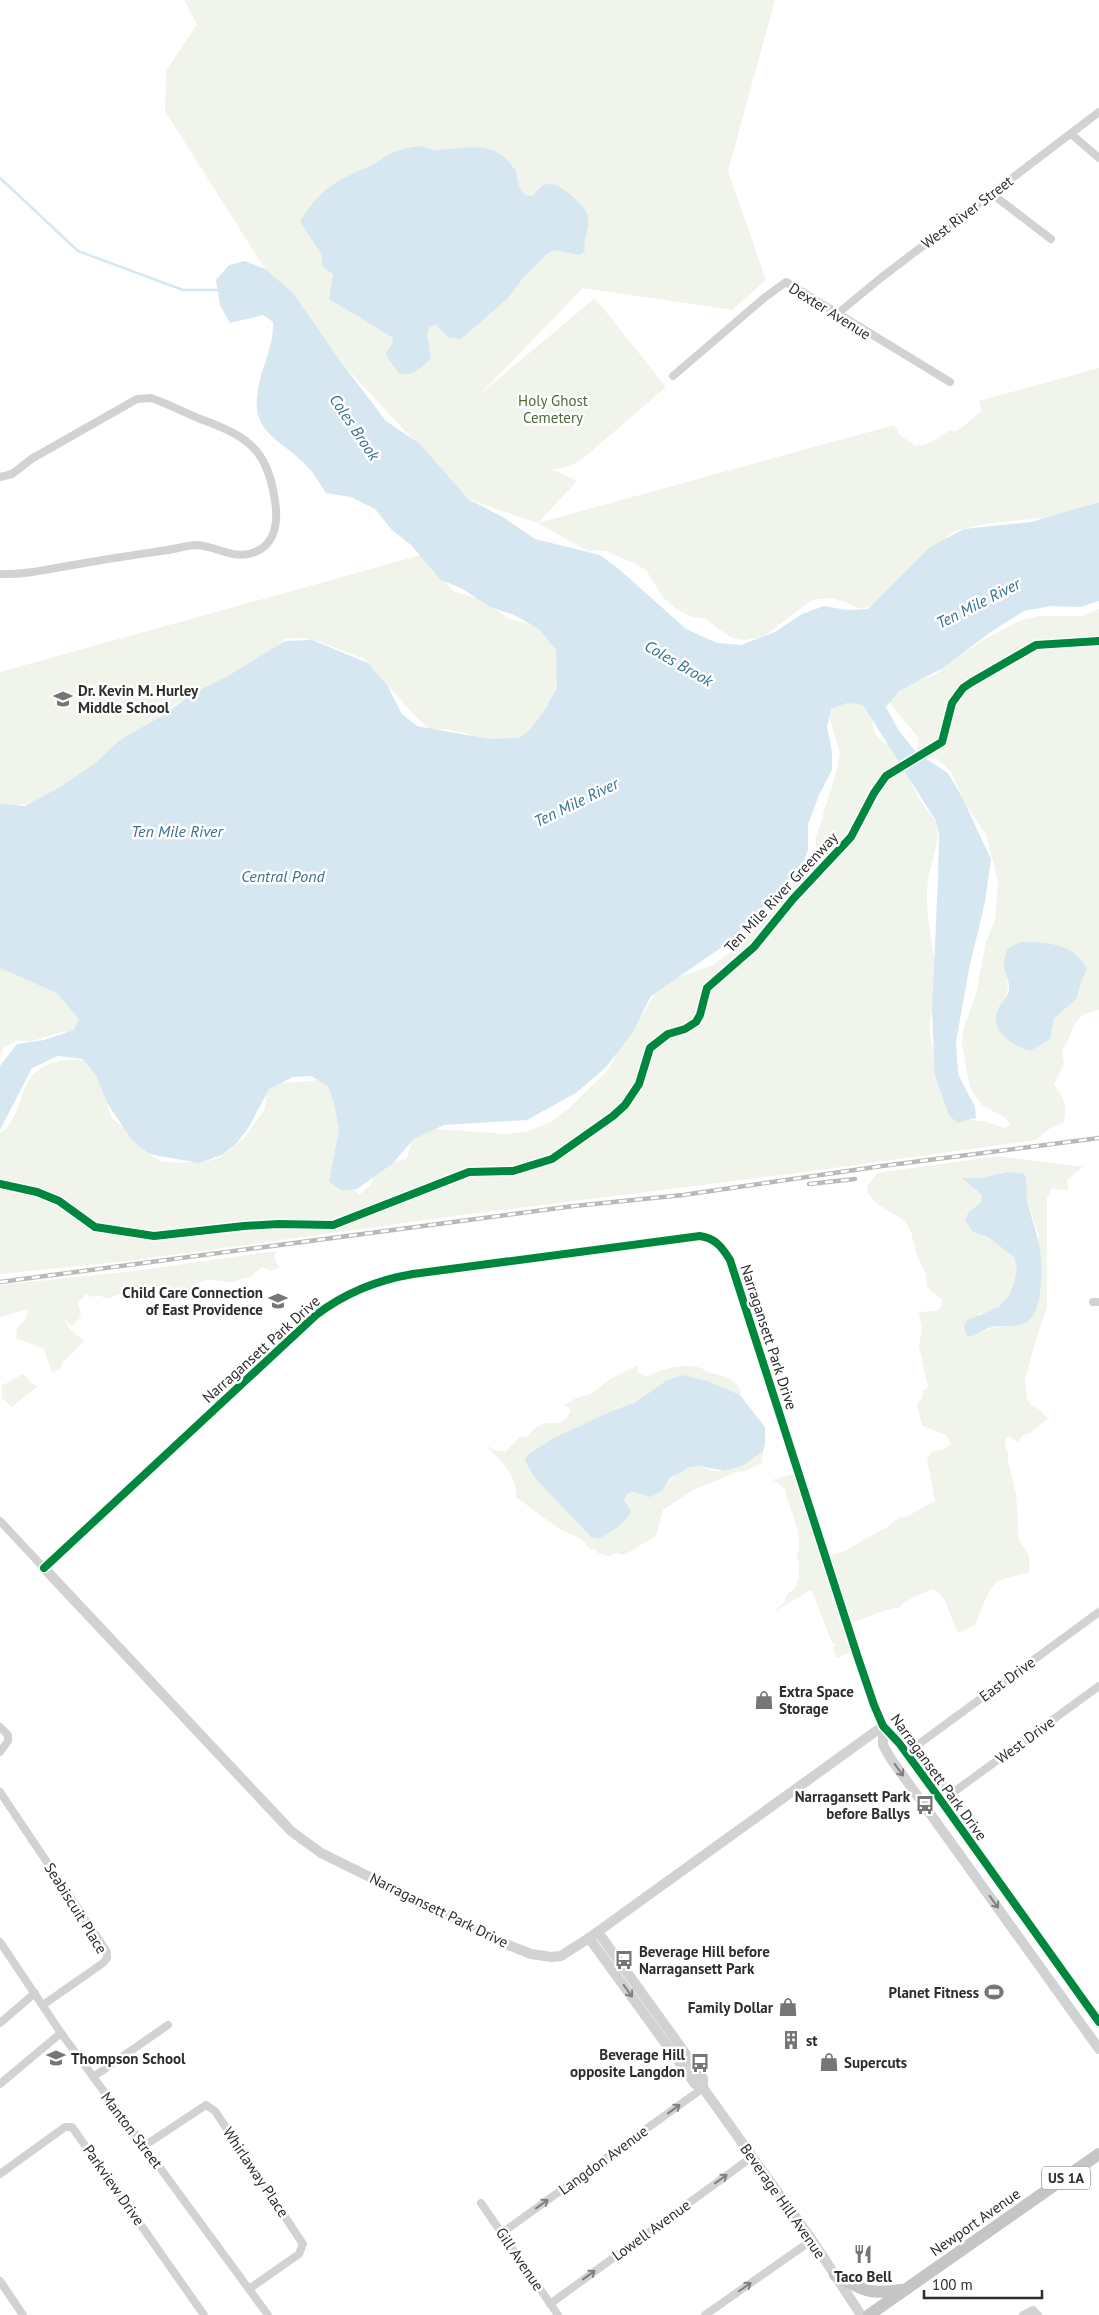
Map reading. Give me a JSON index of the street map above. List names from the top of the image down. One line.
{"streets":{"main road":["US 1A","Newport Avenue"],"street":["West River Street","Dexter Avenue","Narragansett Park Drive","East Drive","West Drive","Seabiscuit Place","Manton Street","Langdon Avenue","Whirlaway Place","Parkview Drive","Beverage Hill Avenue","Lowell Avenue","Gill Avenue"],"cycle path":["Ten Mile River Greenway"]},"crossings":[["West River Street","Dexter Avenue"],["Narragansett Park Drive","Beverage Hill Avenue"],["East Drive","West Drive"],["Seabiscuit Place","Manton Street"],["Manton Street","Whirlaway Place"],["Langdon Avenue","Beverage Hill Avenue"],["Langdon Avenue","Gill Avenue"],["Beverage Hill Avenue","Lowell Avenue"],["Lowell Avenue","Gill Avenue"]],"one_way":["Langdon Avenue","Lowell Avenue"],"water":["Coles Brook","Ten Mile River","Central Pond"],"parks":["Holy Ghost Cemetery"],"places":{"school or university":["Dr. Kevin M. Hurley Middle School","Child Care Connection of East Providence","Thompson School"],"shop":["Extra Space Storage","Family Dollar","Supercuts"],"bus stop":["Narragansett Park before Ballys","Beverage Hill before Narragansett Park","Beverage Hill opposite Langdon"],"sports":["Planet Fitness"],"building":["st"],"restaurant":["Taco Bell"]},"scale_bar":"100 m"}
